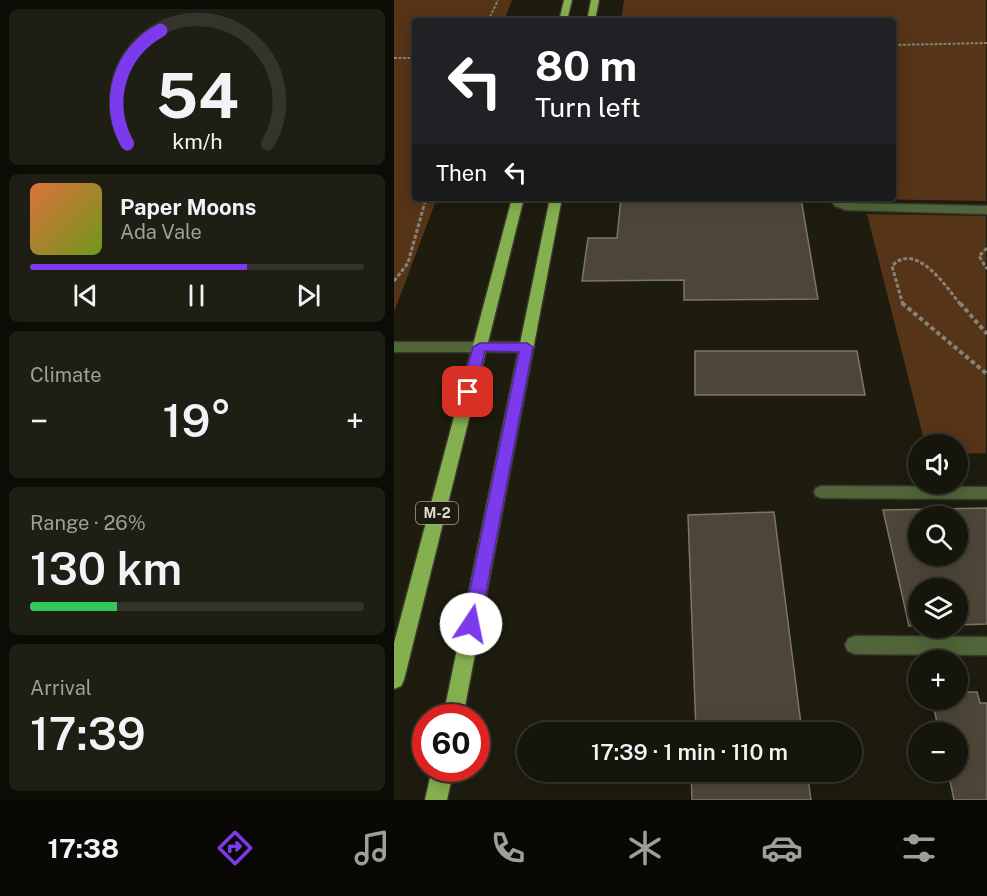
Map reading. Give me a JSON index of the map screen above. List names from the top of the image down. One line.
{"streets":{"main road":["M-2"]},"page":{"turn":["80 m","Turn left"],"then":"Then","song":["Paper Moons","Ada Vale"],"tile":["Climate",["Range · 26%","130 km"],["Arrival","17:39"]],"heat":["−","19°","+"],"map_buttons":["+","−"],"limit":"60","trip":"17:39 · 1 min · 110 m","tabs":"17:38","gauge":["54","km/h"]}}
